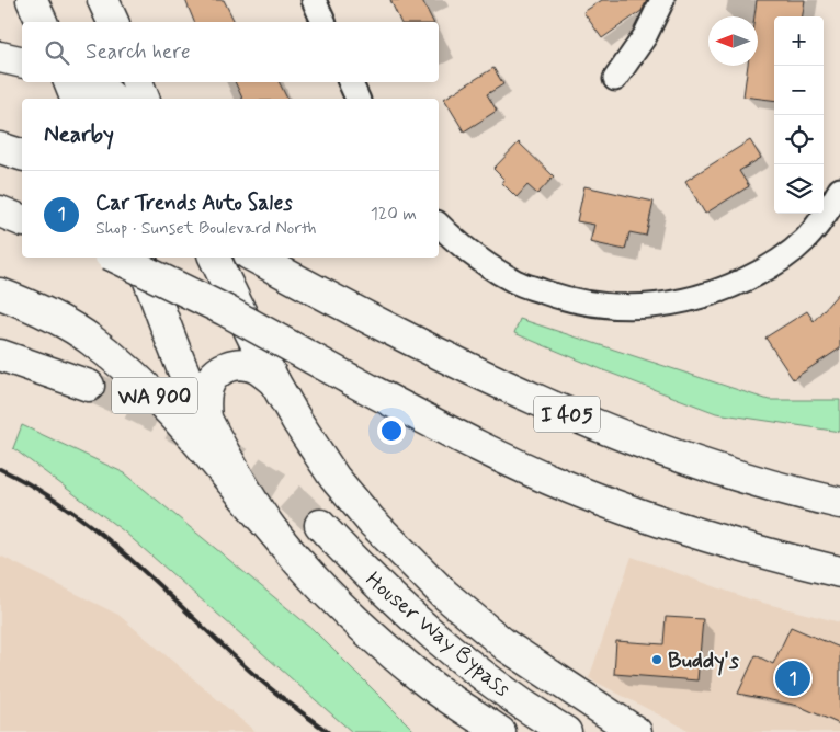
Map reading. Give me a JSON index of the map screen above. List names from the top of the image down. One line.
{"streets":{"main road":["WA 900","I 405","Houser Way Bypass"]},"places":["Buddy's"],"north":"left","page":{"map_buttons":["+","−"],"search":"Search here","heading":"Nearby","list":[{"mark":"1","name":"Car Trends Auto Sales","note":"Shop · Sunset Boulevard North","value":"120 m"}],"pins":"1"}}
